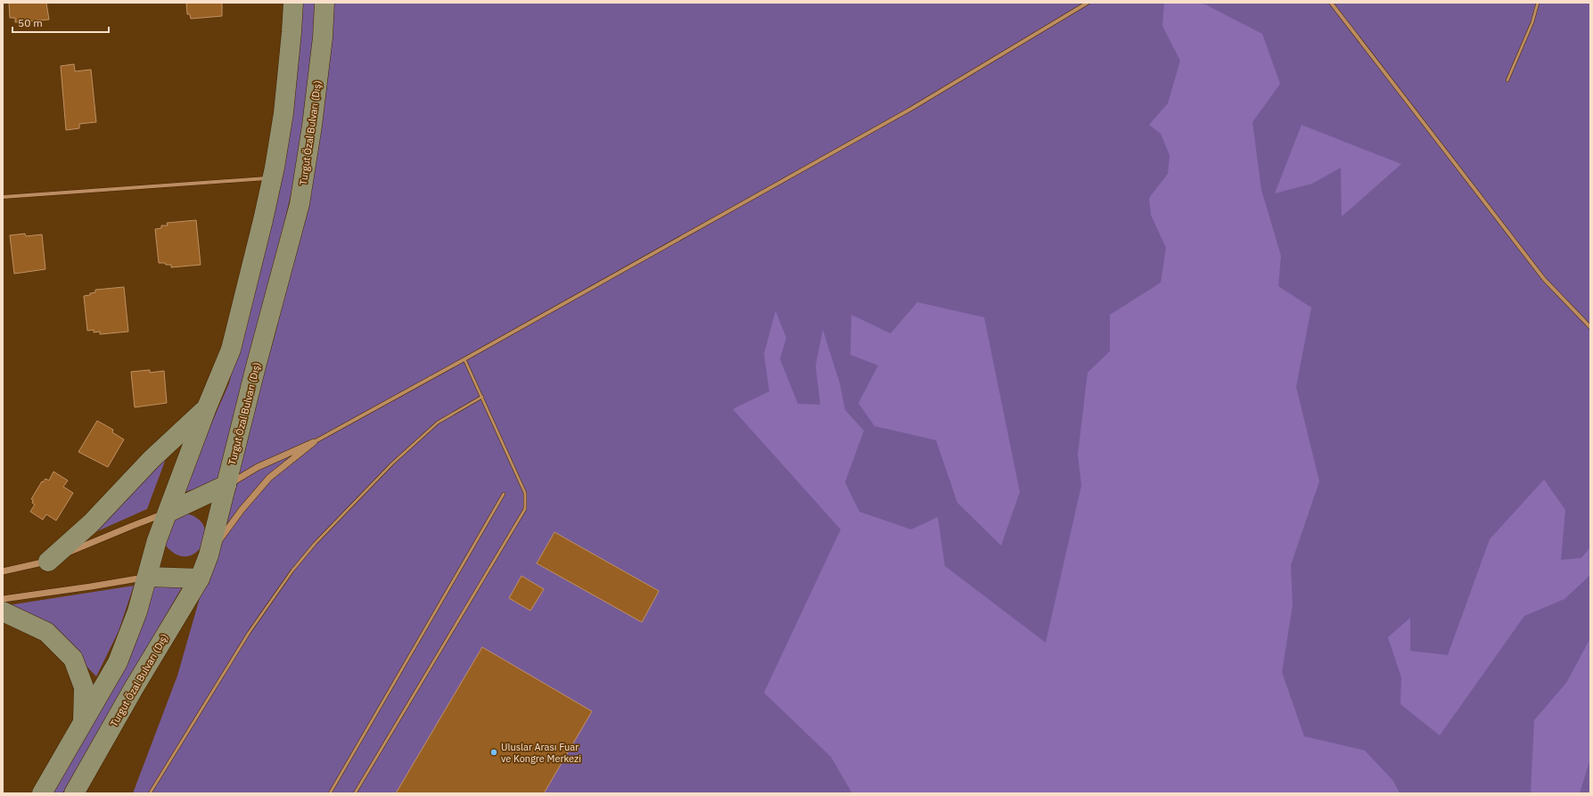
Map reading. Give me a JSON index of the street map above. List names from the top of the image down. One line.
{"streets":{"main road":["Turgut Özal Bulvarı (Dış)"]},"places":["Uluslar Arası Fuar ve Kongre Merkezi"],"scale_bar":"50 m"}
